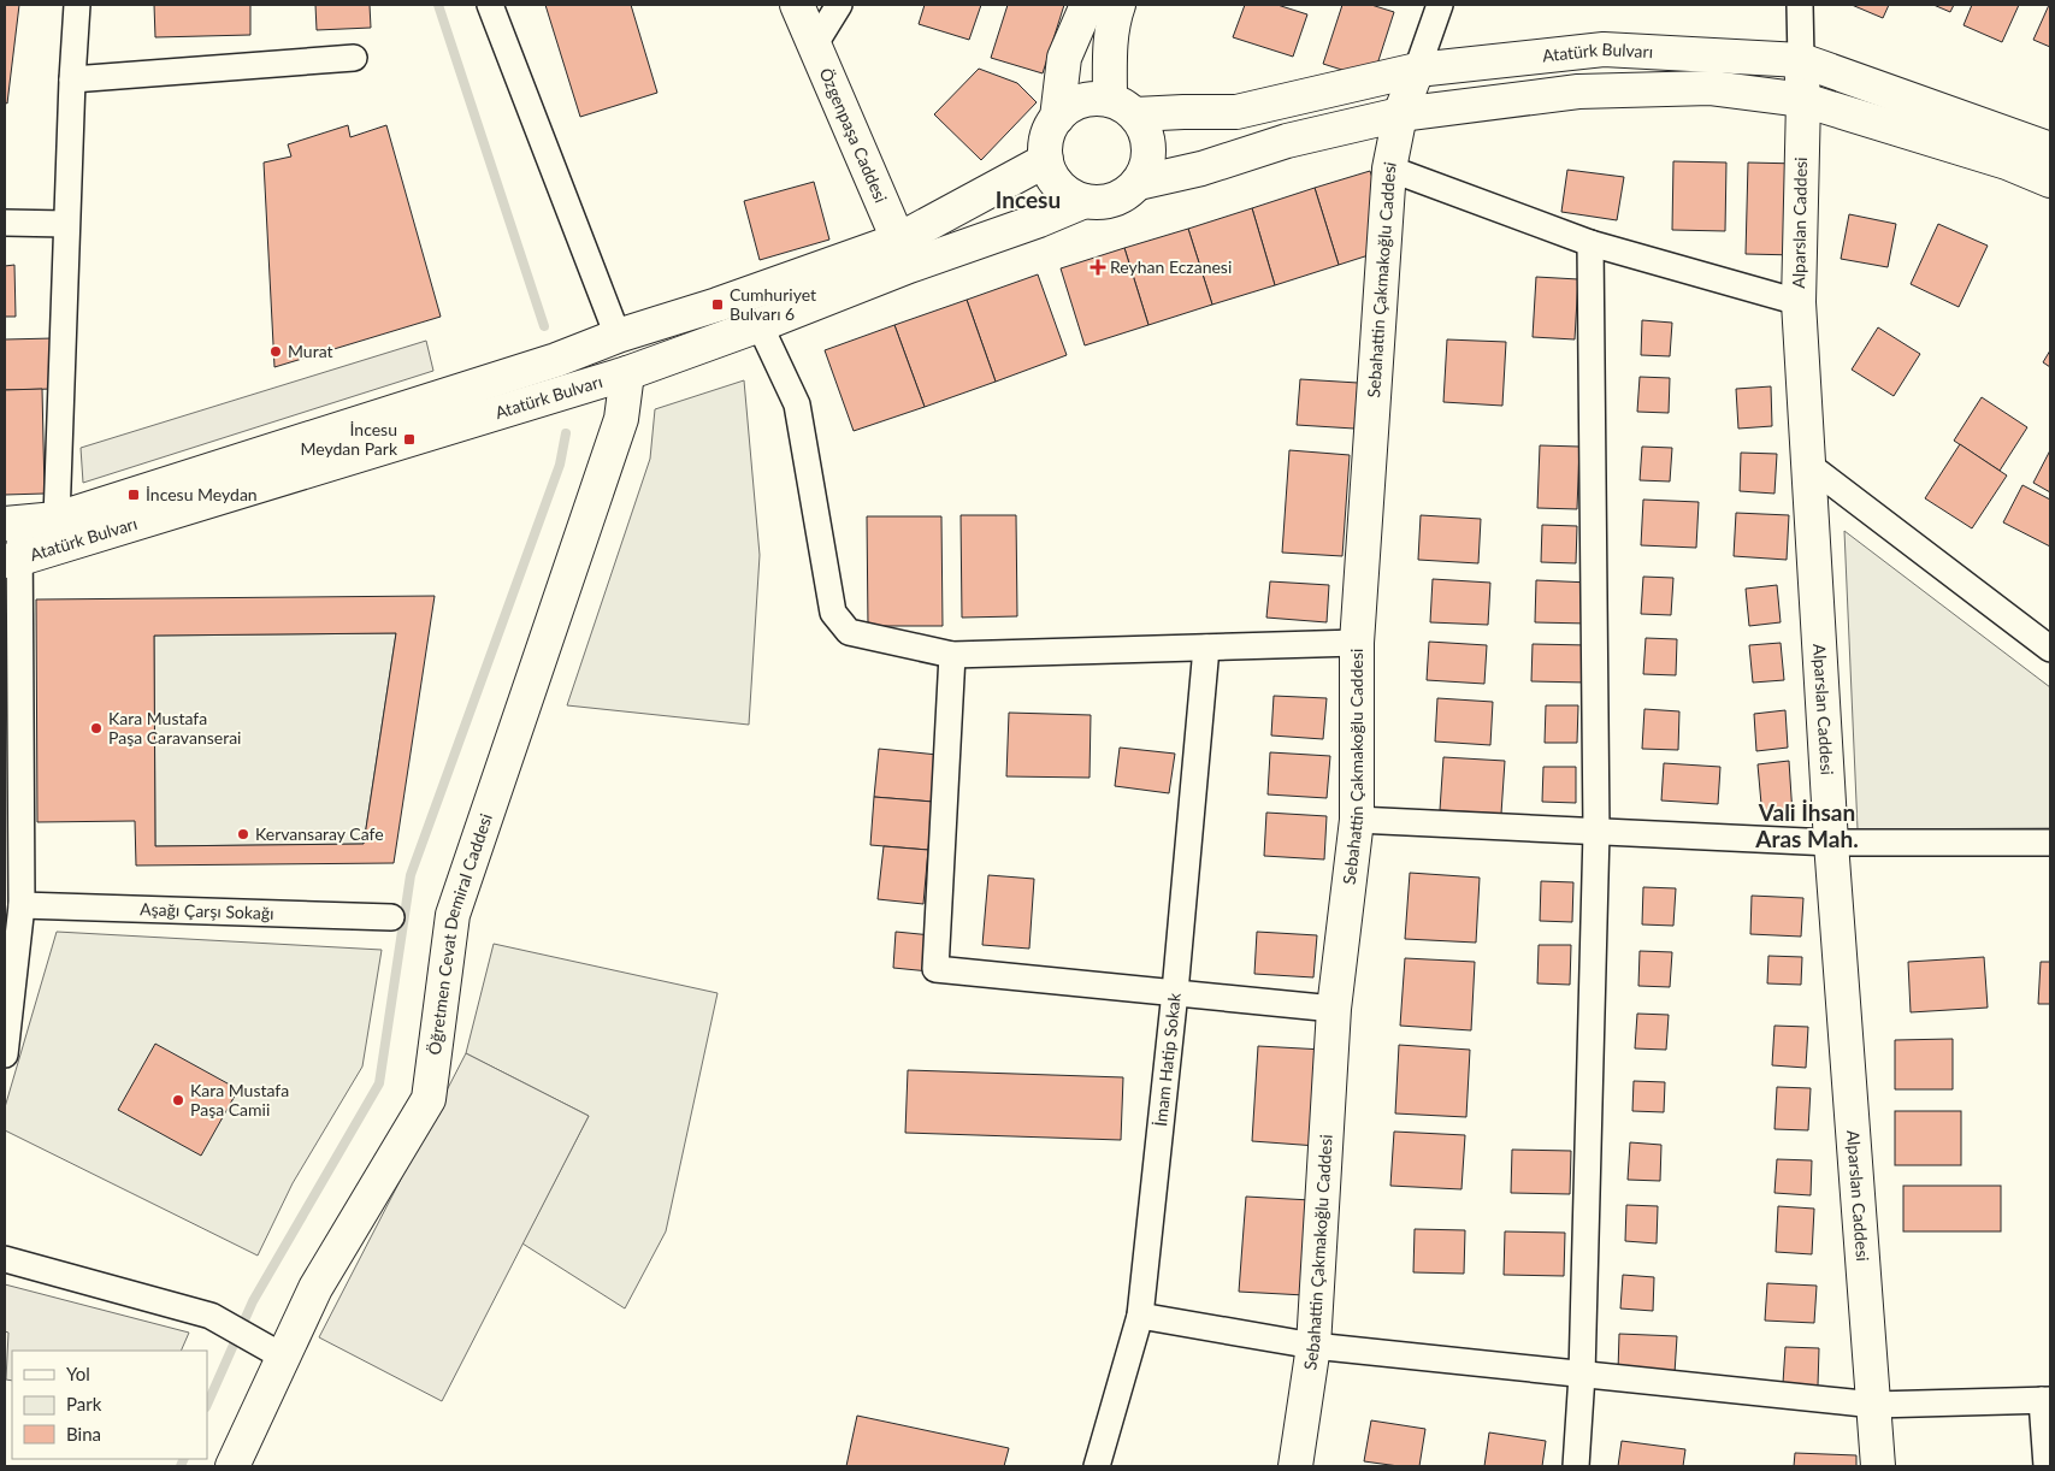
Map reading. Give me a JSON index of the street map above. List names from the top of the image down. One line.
{"streets":{"main road":["Atatürk Bulvarı","Özgenpaşa Caddesi","Alparslan Caddesi","Sebahattin Çakmakoğlu Caddesi","Öğretmen Cevat Demiral Caddesi"],"street":["Aşağı Çarşı Sokağı","İmam Hatip Sokak"]},"crossings":[["Atatürk Bulvarı","Özgenpaşa Caddesi"],["Atatürk Bulvarı","Alparslan Caddesi"],["Atatürk Bulvarı","Sebahattin Çakmakoğlu Caddesi"],["Atatürk Bulvarı","Öğretmen Cevat Demiral Caddesi"]],"districts":["Incesu","Vali İhsan Aras Mah."],"places":{"health":["Reyhan Eczanesi"],"transit":["Cumhuriyet Bulvarı 6","İncesu Meydan Park","İncesu Meydan"],"other":["Murat","Kara Mustafa Paşa Caravanserai","Kervansaray Cafe","Kara Mustafa Paşa Camii"]},"legend":["Yol","Park","Bina"]}
